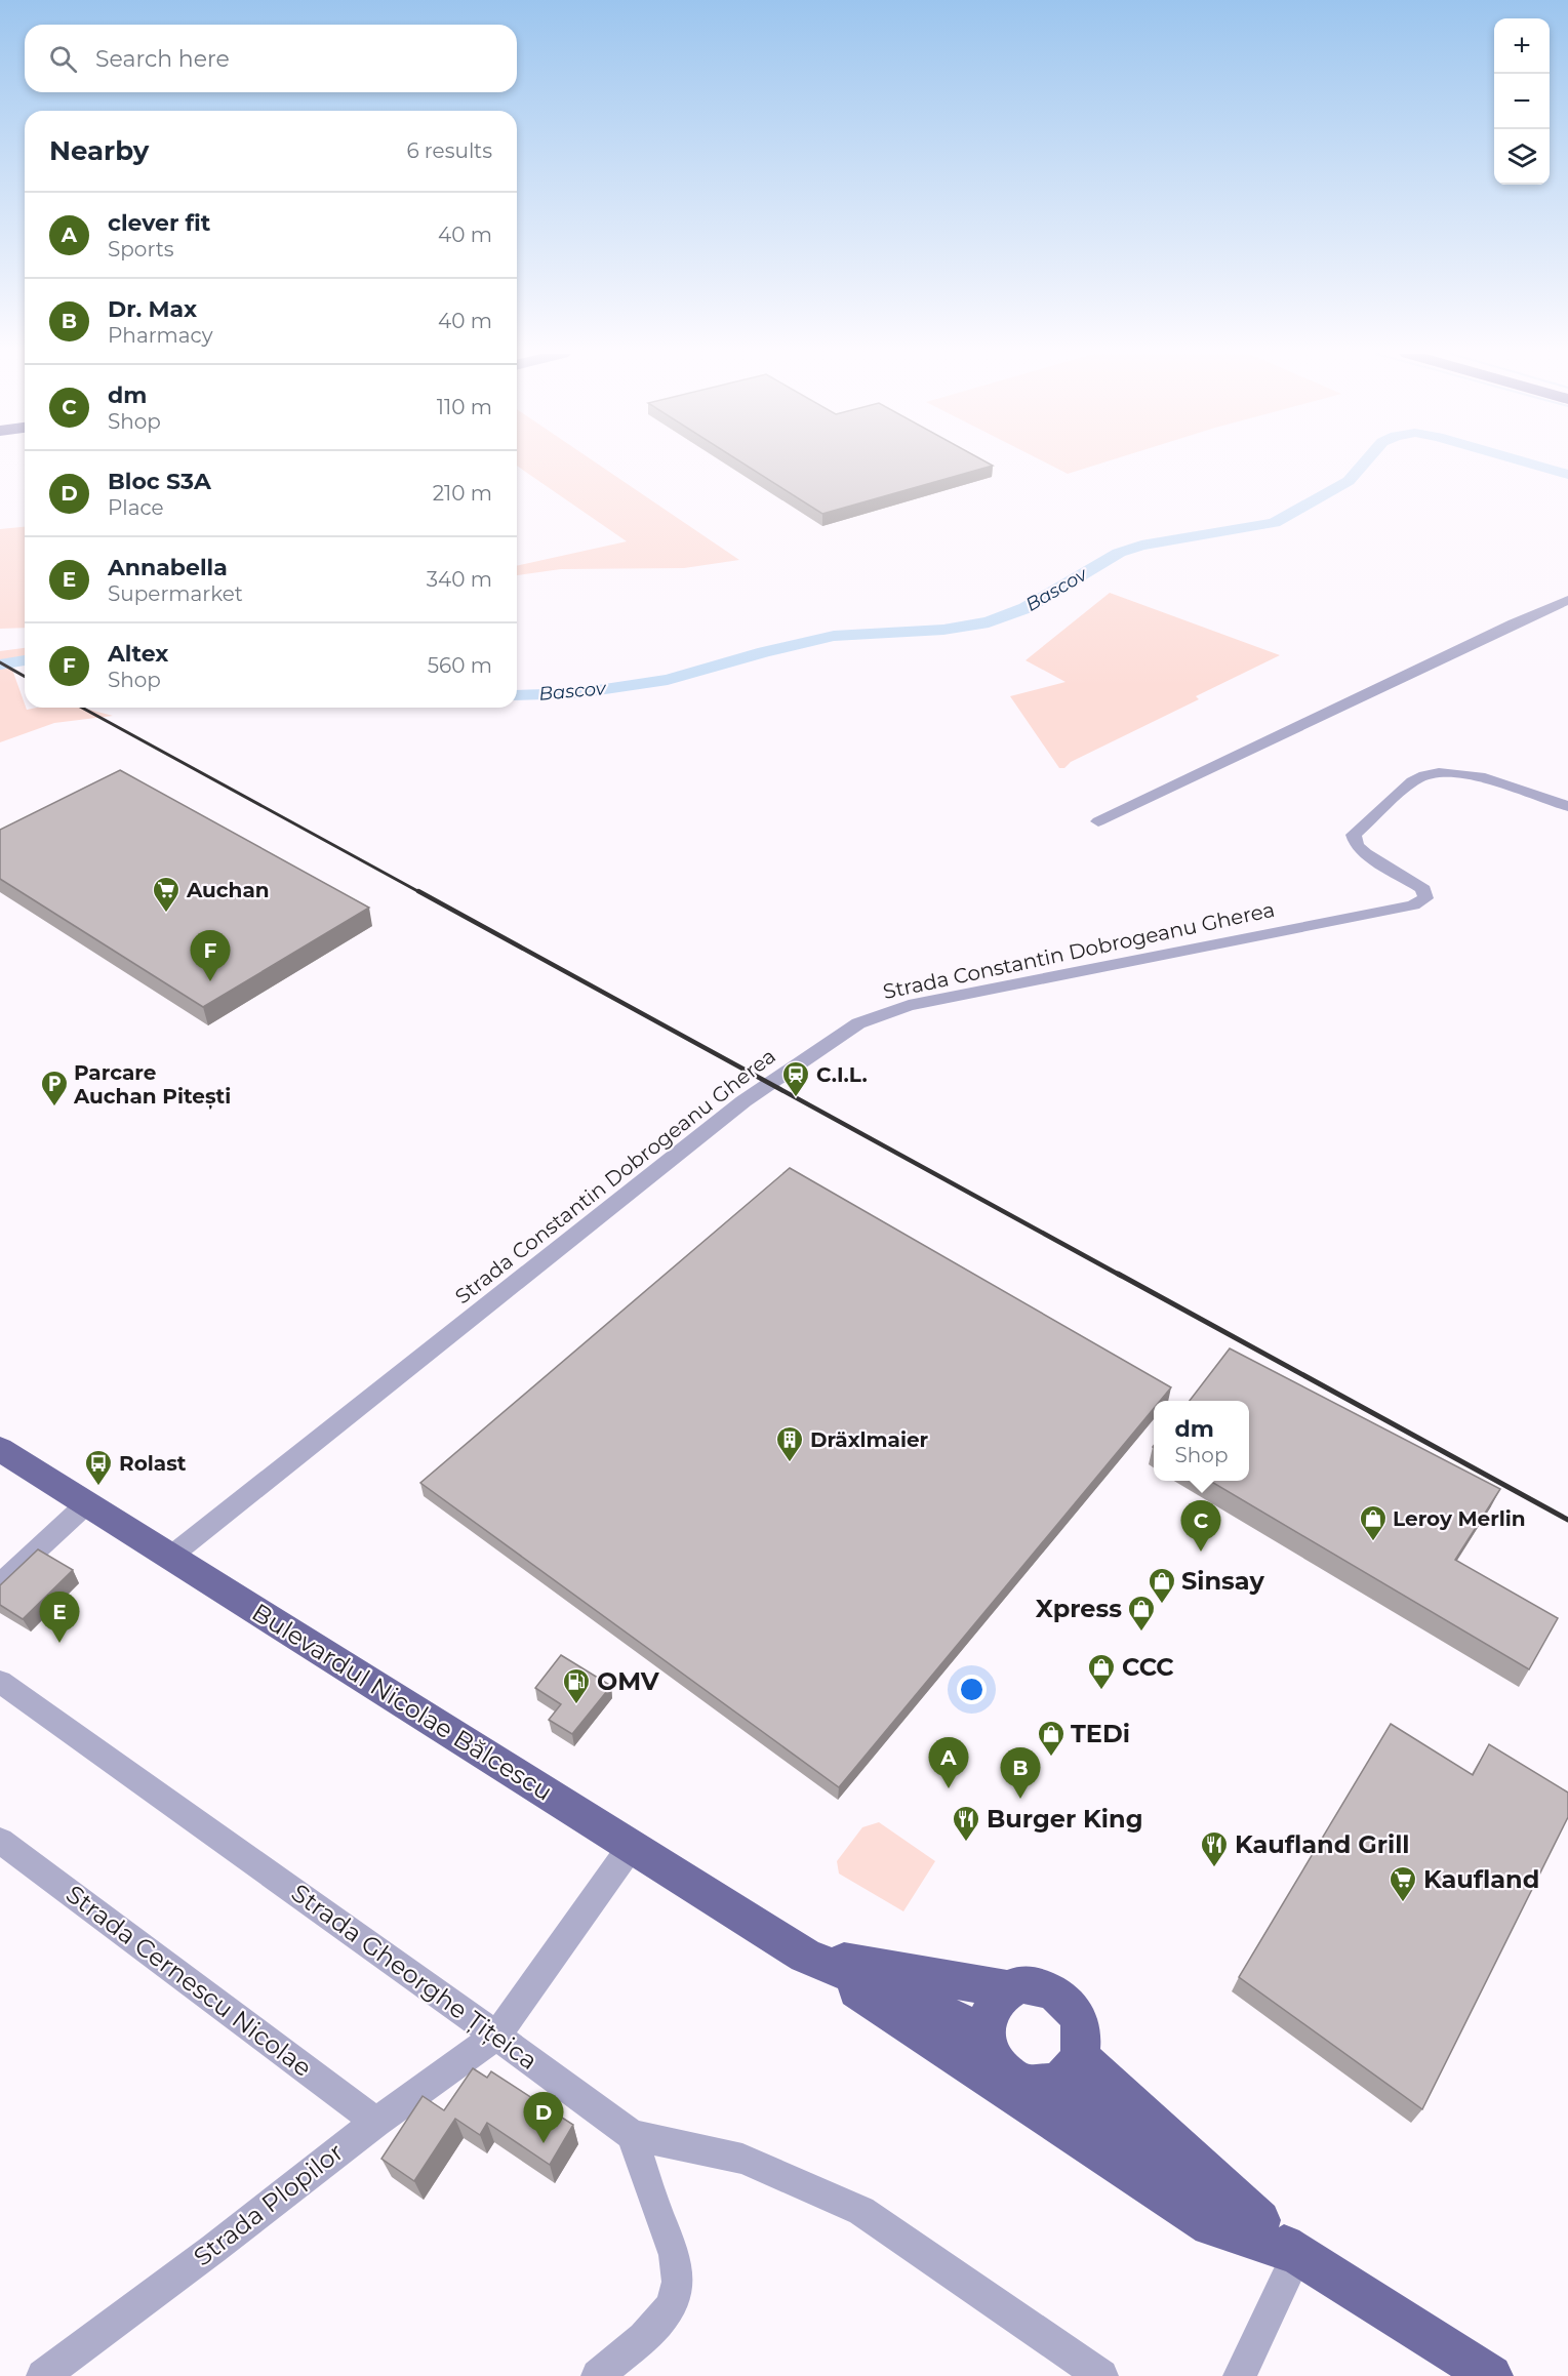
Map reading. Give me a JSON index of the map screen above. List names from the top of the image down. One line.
{"streets":{"main road":["Bulevardul Nicolae Bălcescu"],"street":["Strada Constantin Dobrogeanu Gherea","Strada Gheorghe Țițeica","Strada Cernescu Nicolae","Strada Plopilor"]},"crossings":[["Strada Constantin Dobrogeanu Gherea","Bulevardul Nicolae Bălcescu"],["Bulevardul Nicolae Bălcescu","Strada Plopilor"],["Strada Gheorghe Țițeica","Strada Plopilor"],["Strada Cernescu Nicolae","Strada Plopilor"]],"water":["Bascov"],"places":{"supermarket":["Auchan","Kaufland"],"station":["C.I.L."],"parking":["Parcare Auchan Pitești"],"building":["Dräxlmaier"],"bus stop":["Rolast"],"shop":["Leroy Merlin","Sinsay","Xpress","CCC","TEDi"],"fuel station":["OMV"],"restaurant":["Burger King","Kaufland Grill"]},"page":{"map_buttons":["+","−"],"search":"Search here","heading":["Nearby","6 results"],"list":[{"mark":"A","name":"clever fit","note":"Sports","value":"40 m"},{"mark":"B","name":"Dr. Max","note":"Pharmacy","value":"40 m"},{"mark":"C","name":"dm","note":"Shop","value":"110 m"},{"mark":"D","name":"Bloc S3A","note":"Place","value":"210 m"},{"mark":"E","name":"Annabella","note":"Supermarket","value":"340 m"},{"mark":"F","name":"Altex","note":"Shop","value":"560 m"}],"pins":["F","C","E","A","B","D"],"popup":["dm","Shop"]}}
